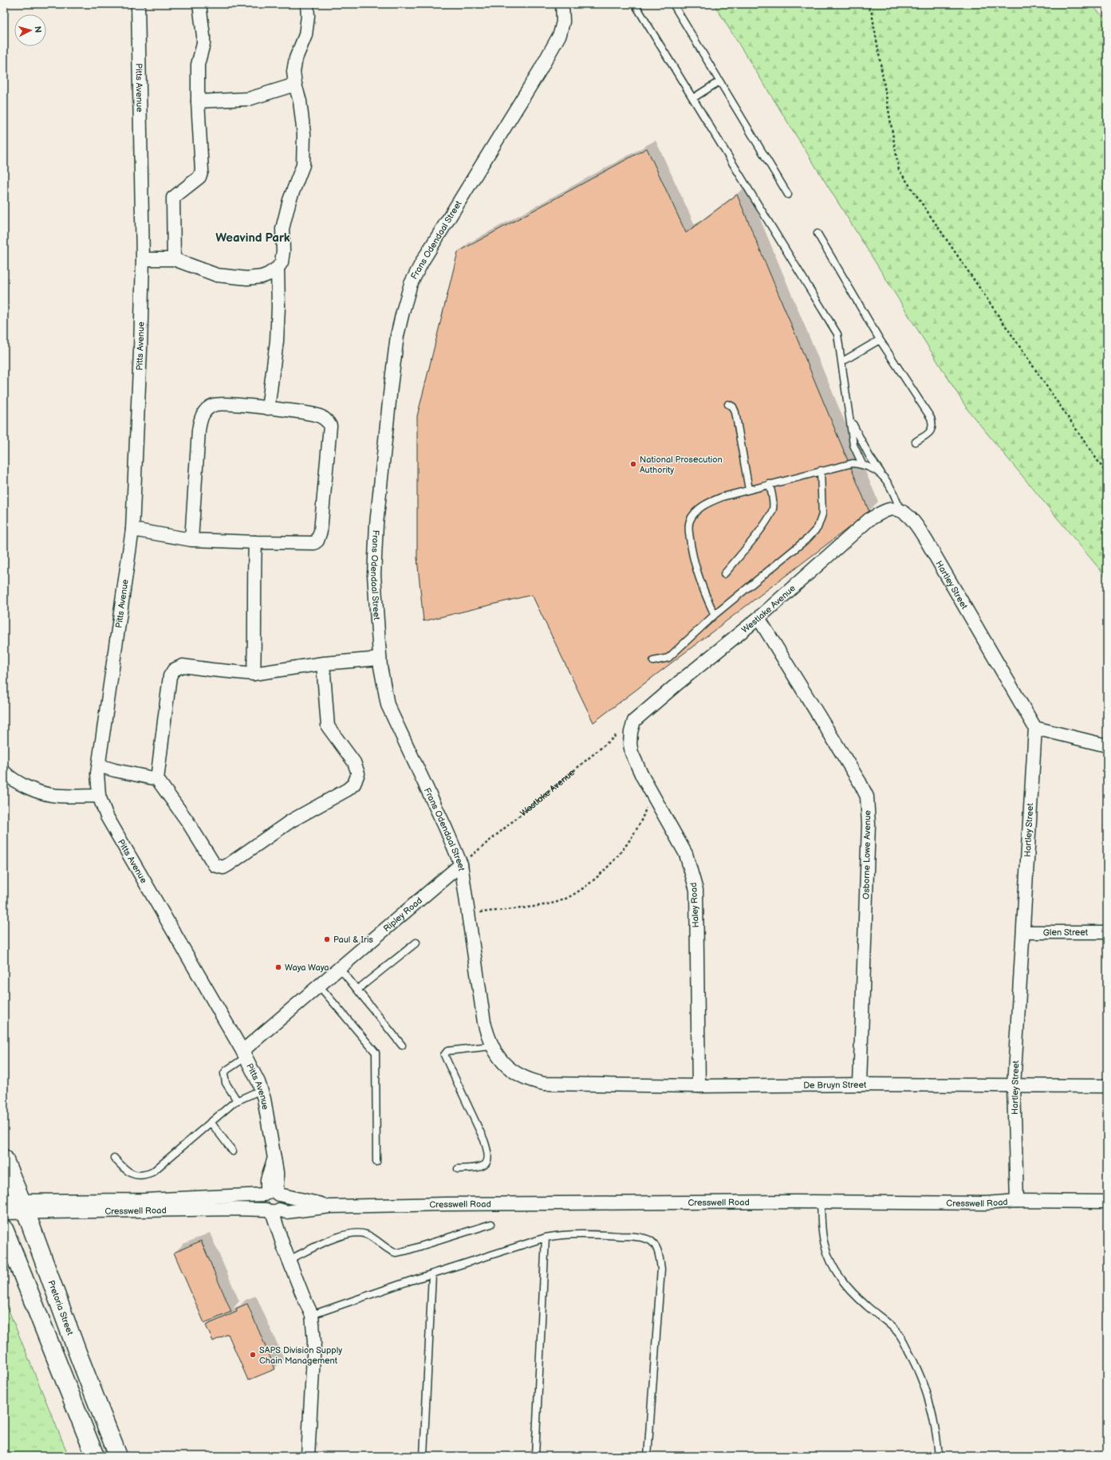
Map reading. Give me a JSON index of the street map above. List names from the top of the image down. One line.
{"streets":{"main road":["Pretoria Street"],"street":["Pitts Avenue","Frans Odendaal Street","Hartley Street","Westlake Avenue","Osborne Lowe Avenue","Haley Road","Ripley Road","Glen Street","De Bruyn Street","Cresswell Road"]},"crossings":[["Pitts Avenue","Ripley Road"],["Pitts Avenue","Cresswell Road"],["Frans Odendaal Street","Westlake Avenue"],["Frans Odendaal Street","Ripley Road"],["Frans Odendaal Street","De Bruyn Street"],["Hartley Street","Westlake Avenue"],["Hartley Street","Glen Street"],["Hartley Street","De Bruyn Street"],["Hartley Street","Cresswell Road"],["Westlake Avenue","Osborne Lowe Avenue"],["Westlake Avenue","Haley Road"],["Westlake Avenue","Ripley Road"],["Osborne Lowe Avenue","De Bruyn Street"],["Haley Road","De Bruyn Street"],["Cresswell Road","Pretoria Street"]],"districts":["Weavind Park"],"places":["National Prosecution Authority","Paul & Iris","Waya Waya","SAPS Division Supply Chain Management"],"north":"right"}
